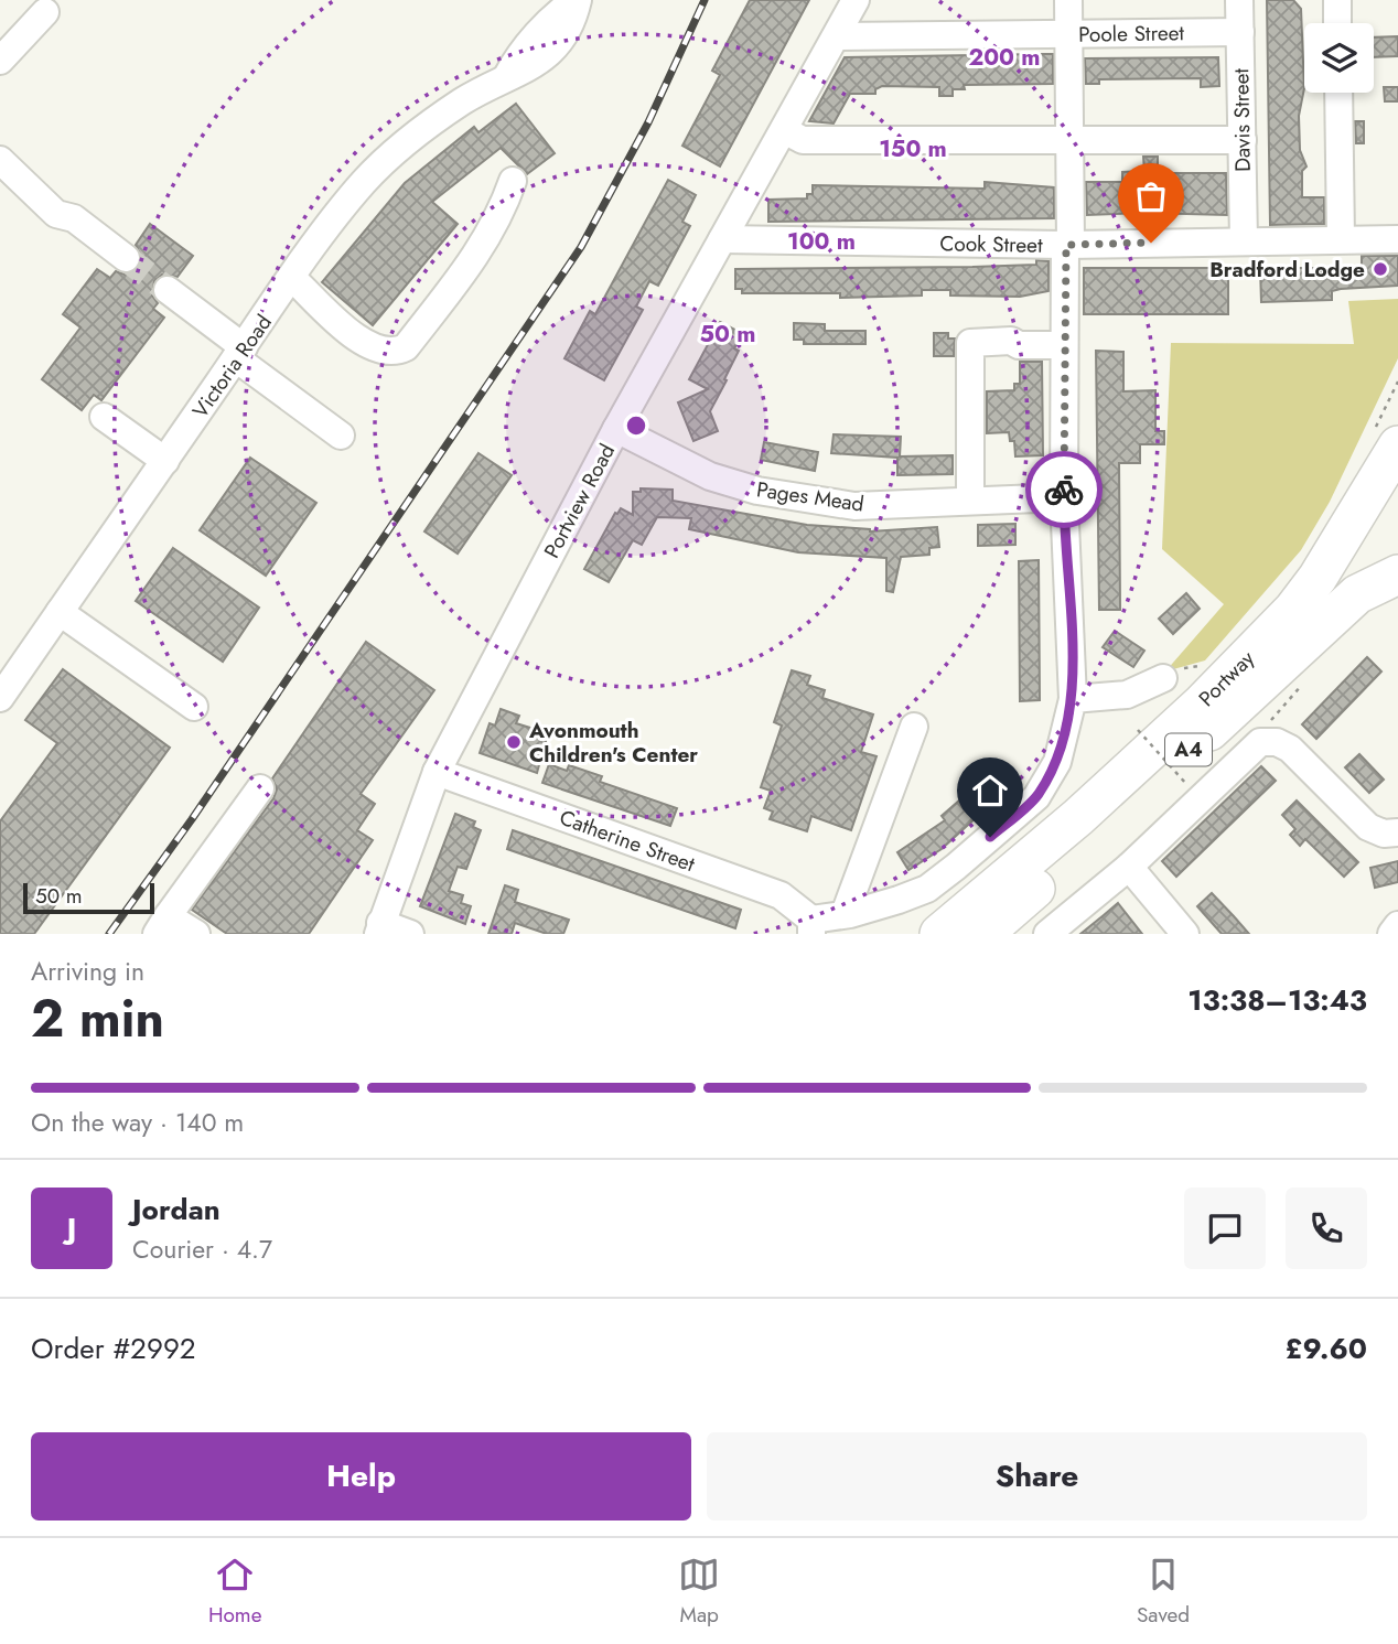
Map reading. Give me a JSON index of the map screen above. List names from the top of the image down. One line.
{"streets":{"highway":["Portway","A4"],"street":["Poole Street","Davis Street","Cook Street","Victoria Road","Pages Mead","Portview Road","Catherine Street"]},"crossings":[["Poole Street","Davis Street"],["Poole Street","Portview Road"],["Davis Street","Cook Street"],["Cook Street","Portview Road"],["Pages Mead","Portview Road"],["Portview Road","Catherine Street"]],"places":["Bradford Lodge","Avonmouth Children's Center"],"scale_bar":"50 m","page":{"scale":"50 m","heading":["2 min","Arriving in","13:38–13:43"],"panel":["Jordan","Courier · 4.7","Order #2992","£9.60"],"bar":"On the way · 140 m","round":"J","buttons":["Help","Share"],"tabs":["Home","Map","Saved"]},"rings":["200 m","150 m","100 m","50 m"]}
